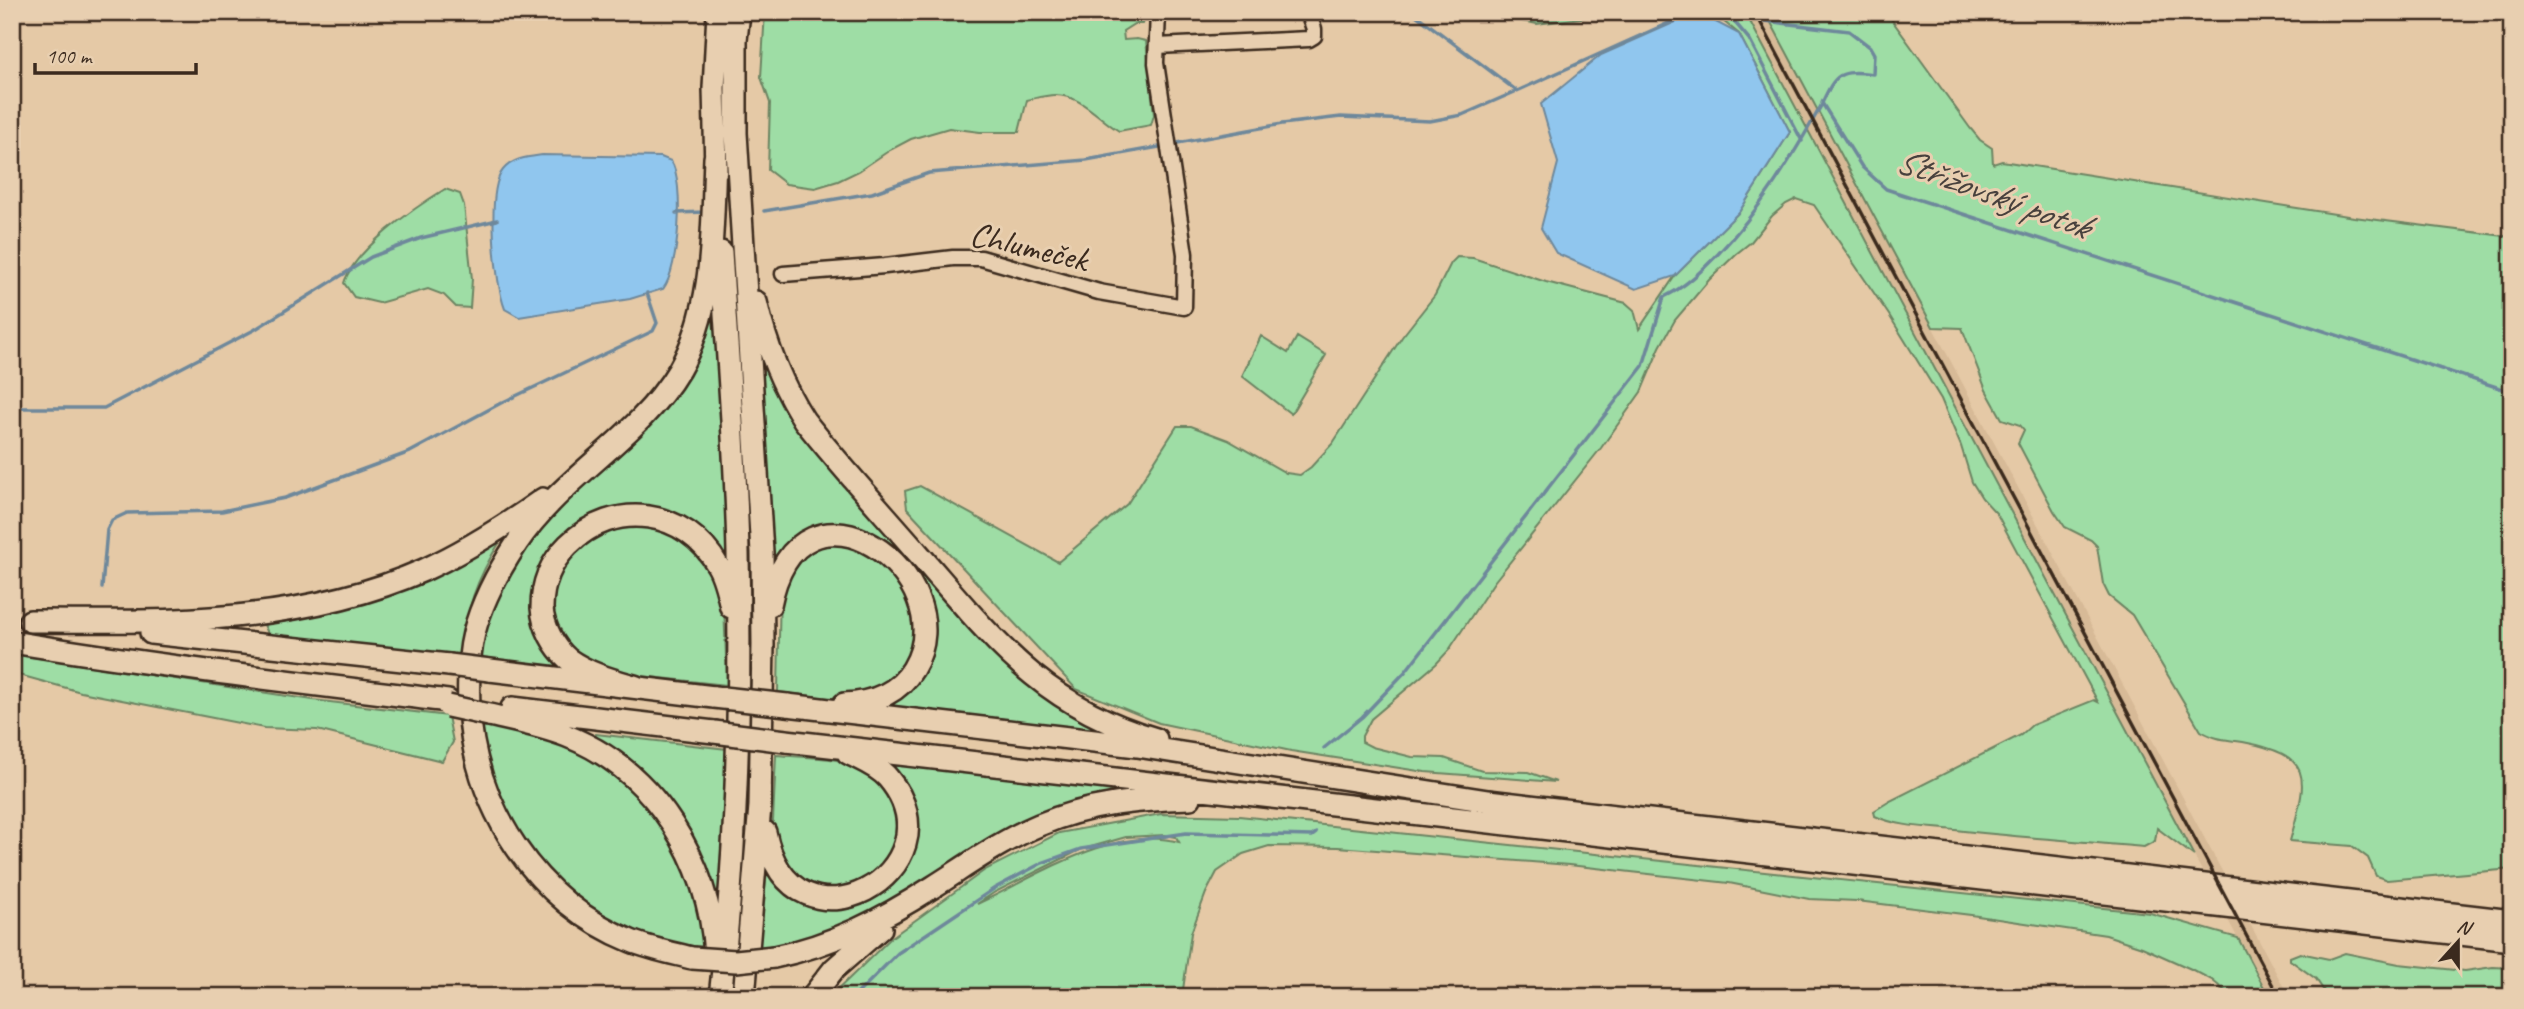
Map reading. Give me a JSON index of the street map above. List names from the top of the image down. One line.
{"streets":{"street":["Chlumeček"]},"water":["Střížovský potok"],"scale_bar":"100 m","north":"top"}
